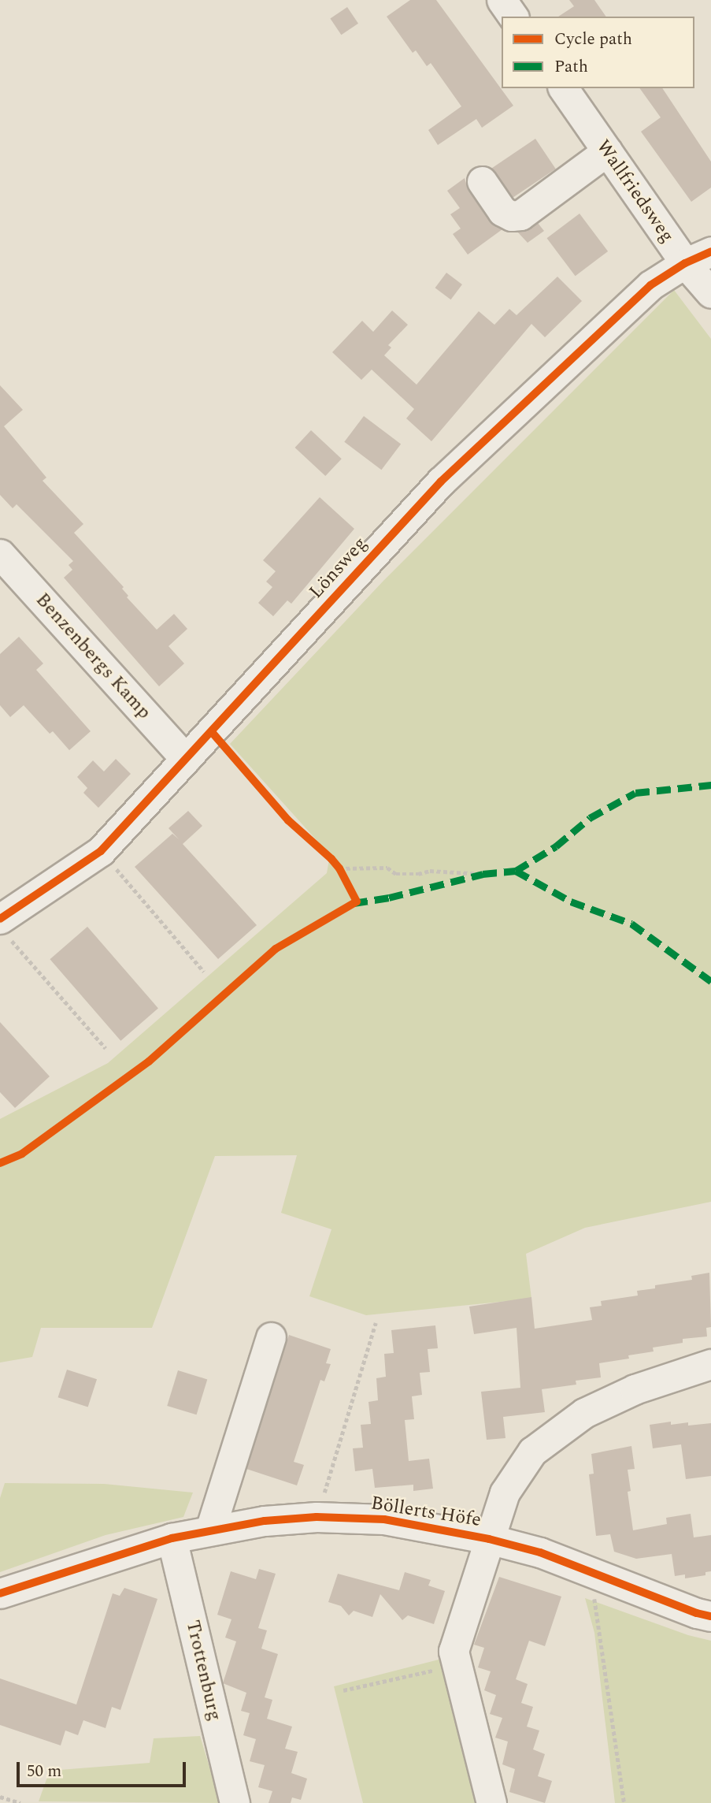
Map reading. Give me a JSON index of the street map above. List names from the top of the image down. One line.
{"streets":{"street":["Wallfriedsweg","Lönsweg","Benzenbergs Kamp","Böllerts Höfe","Trottenburg"]},"crossings":[["Wallfriedsweg","Lönsweg"],["Lönsweg","Benzenbergs Kamp"],["Böllerts Höfe","Trottenburg"]],"legend":["Cycle path","Path"],"scale_bar":"50 m"}
